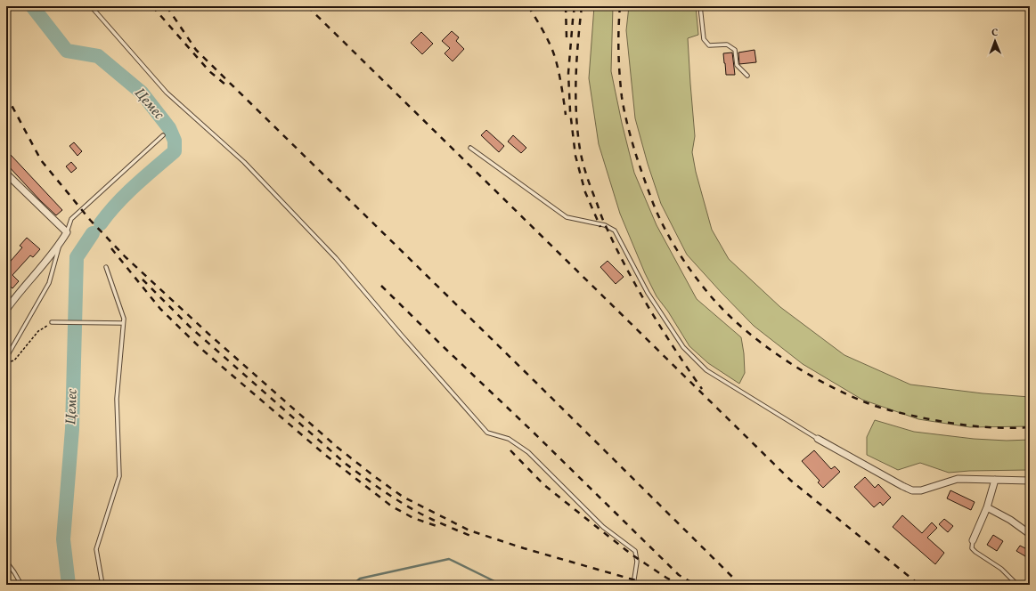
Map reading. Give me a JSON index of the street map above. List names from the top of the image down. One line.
{"water":["Цемес"],"north":"top"}
